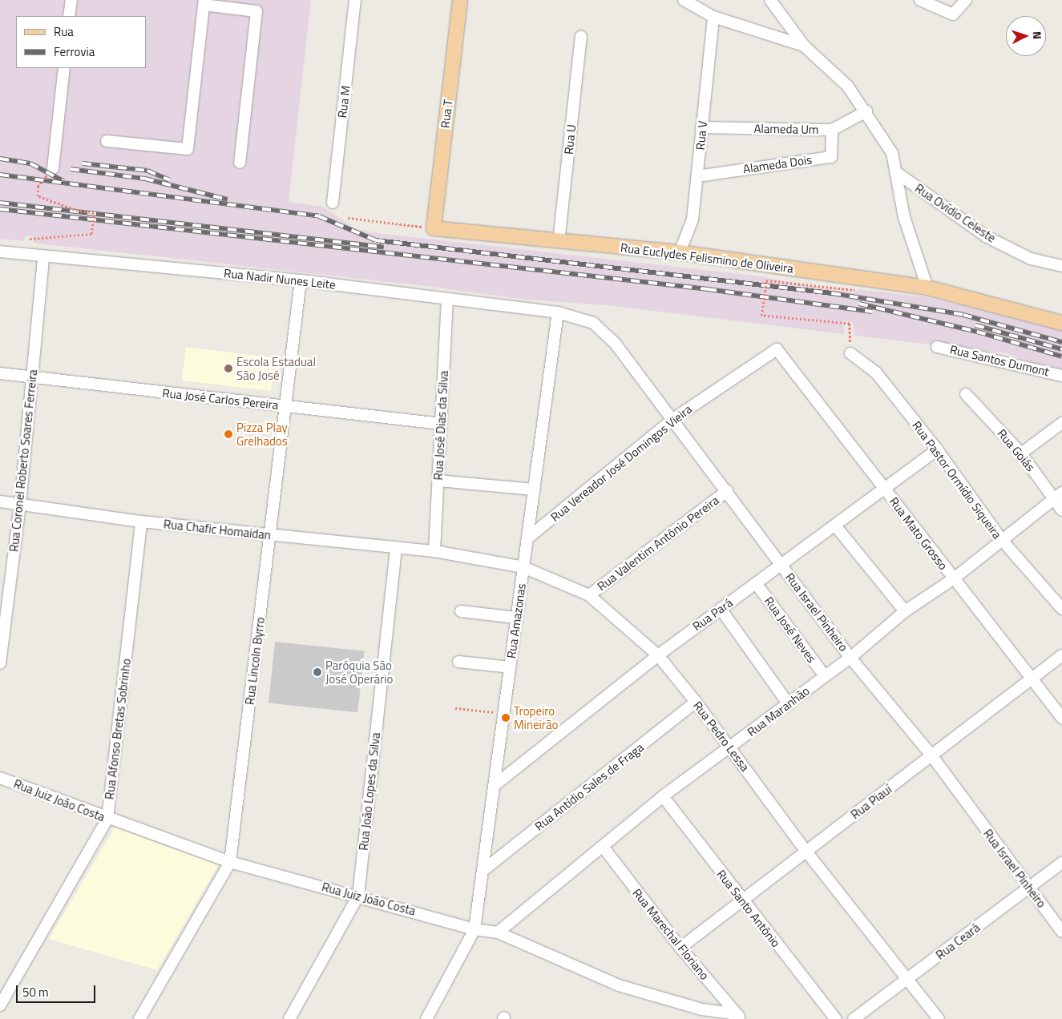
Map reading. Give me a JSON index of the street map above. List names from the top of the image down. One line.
{"streets":{"main road":["Rua T","Rua Euclydes Felismino de Oliveira"],"street":["Rua M","Alameda Um","Rua V","Rua U","Alameda Dois","Rua Ovídio Celeste","Rua Nadir Nunes Leite","Rua Santos Dumont","Rua José Carlos Pereira","Rua José Dias da Silva","Rua Goiás","Rua Coronel Roberto Soares Ferreira","Rua Vereador José Domingos Vieira","Rua Pastor Ormídio Siqueira","Rua Chafic Homaidan","Rua Mato Grosso","Rua Valentim Antônio Pereira","Rua Israel Pinheiro","Rua Pará","Rua Amazonas","Rua José Neves","Rua Lincoln Byrro","Rua Maranhão","Rua Afonso Bretas Sobrinho","Rua Pedro Lessa","Rua Antídio Sales de Fraga","Rua João Lopes da Silva","Rua Juiz João Costa","Rua Piauí","Rua Santo Antônio","Rua Marechal Floriano","Rua Ceará"]},"crossings":[["Rua T","Rua Euclydes Felismino de Oliveira"],["Alameda Um","Rua V"],["Alameda Um","Alameda Dois"],["Rua V","Alameda Dois"],["Rua V","Rua Euclydes Felismino de Oliveira"],["Rua U","Rua Euclydes Felismino de Oliveira"],["Rua Nadir Nunes Leite","Rua José Dias da Silva"],["Rua Nadir Nunes Leite","Rua Coronel Roberto Soares Ferreira"],["Rua Nadir Nunes Leite","Rua Israel Pinheiro"],["Rua Nadir Nunes Leite","Rua Amazonas"],["Rua Nadir Nunes Leite","Rua Lincoln Byrro"],["Rua José Carlos Pereira","Rua José Dias da Silva"],["Rua José Carlos Pereira","Rua Coronel Roberto Soares Ferreira"],["Rua José Carlos Pereira","Rua Lincoln Byrro"],["Rua José Dias da Silva","Rua Chafic Homaidan"],["Rua José Dias da Silva","Rua Pedro Lessa"],["Rua Goiás","Rua Maranhão"],["Rua Coronel Roberto Soares Ferreira","Rua Chafic Homaidan"],["Rua Vereador José Domingos Vieira","Rua Mato Grosso"],["Rua Vereador José Domingos Vieira","Rua Israel Pinheiro"],["Rua Vereador José Domingos Vieira","Rua Amazonas"],["Rua Pastor Ormídio Siqueira","Rua Pará"],["Rua Pastor Ormídio Siqueira","Rua Maranhão"],["Rua Chafic Homaidan","Rua Lincoln Byrro"],["Rua Chafic Homaidan","Rua Afonso Bretas Sobrinho"],["Rua Chafic Homaidan","Rua Pedro Lessa"],["Rua Chafic Homaidan","Rua João Lopes da Silva"],["Rua Mato Grosso","Rua Pará"],["Rua Mato Grosso","Rua Maranhão"],["Rua Mato Grosso","Rua Piauí"],["Rua Valentim Antônio Pereira","Rua Israel Pinheiro"],["Rua Valentim Antônio Pereira","Rua Pedro Lessa"],["Rua Israel Pinheiro","Rua Pará"],["Rua Israel Pinheiro","Rua Amazonas"],["Rua Israel Pinheiro","Rua Maranhão"],["Rua Israel Pinheiro","Rua Piauí"],["Rua Israel Pinheiro","Rua Ceará"],["Rua Pará","Rua Amazonas"],["Rua Pará","Rua José Neves"],["Rua Pará","Rua Pedro Lessa"],["Rua Amazonas","Rua Pedro Lessa"],["Rua Amazonas","Rua Antídio Sales de Fraga"],["Rua Amazonas","Rua Juiz João Costa"],["Rua José Neves","Rua Maranhão"],["Rua Lincoln Byrro","Rua Juiz João Costa"],["Rua Maranhão","Rua Pedro Lessa"],["Rua Maranhão","Rua Juiz João Costa"],["Rua Maranhão","Rua Santo Antônio"],["Rua Maranhão","Rua Marechal Floriano"],["Rua Afonso Bretas Sobrinho","Rua Juiz João Costa"],["Rua Pedro Lessa","Rua Antídio Sales de Fraga"],["Rua Pedro Lessa","Rua Piauí"],["Rua Pedro Lessa","Rua Ceará"],["Rua João Lopes da Silva","Rua Juiz João Costa"],["Rua Juiz João Costa","Rua Marechal Floriano"],["Rua Piauí","Rua Santo Antônio"],["Rua Piauí","Rua Marechal Floriano"]],"places":["Escola Estadual São José","Pizza Play Grelhados","Paróquia São José Operário","Tropeiro Mineirão"],"legend":["Rua","Ferrovia"],"scale_bar":"50 m","north":"right"}
